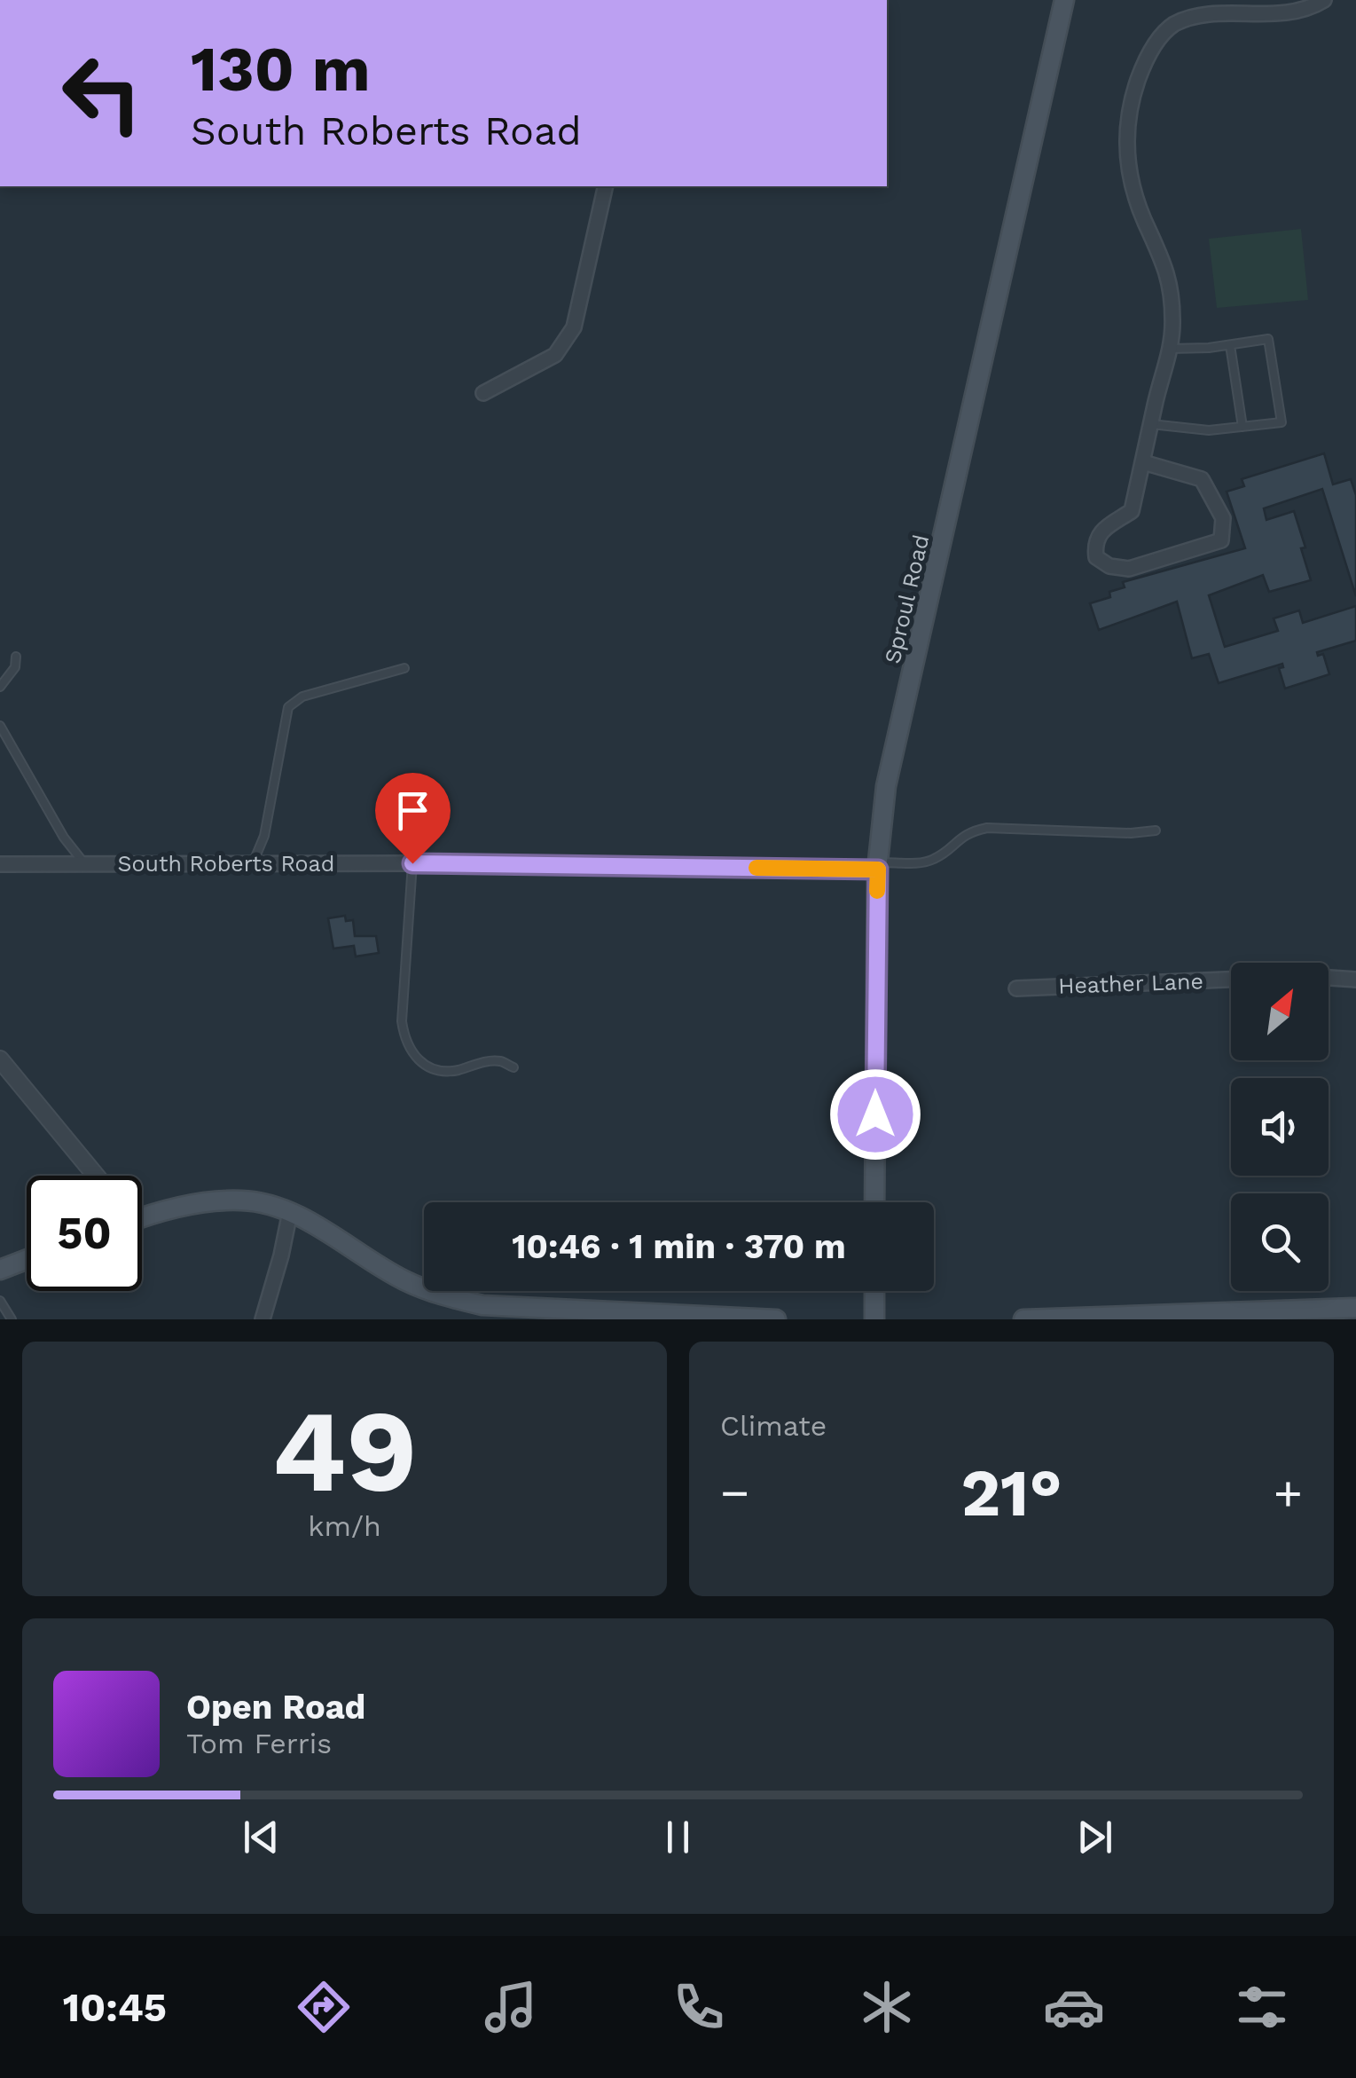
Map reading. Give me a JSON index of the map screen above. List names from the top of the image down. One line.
{"streets":{"main road":["Sproul Road"],"street":["South Roberts Road","Heather Lane"]},"crossings":[["Sproul Road","South Roberts Road"]],"north":"top right","page":{"turn":["130 m","South Roberts Road"],"limit":"50","trip":"10:46 · 1 min · 370 m","tile":[["49","km/h"],"Climate"],"heat":["−","21°","+"],"song":["Open Road","Tom Ferris"],"tabs":"10:45"}}
